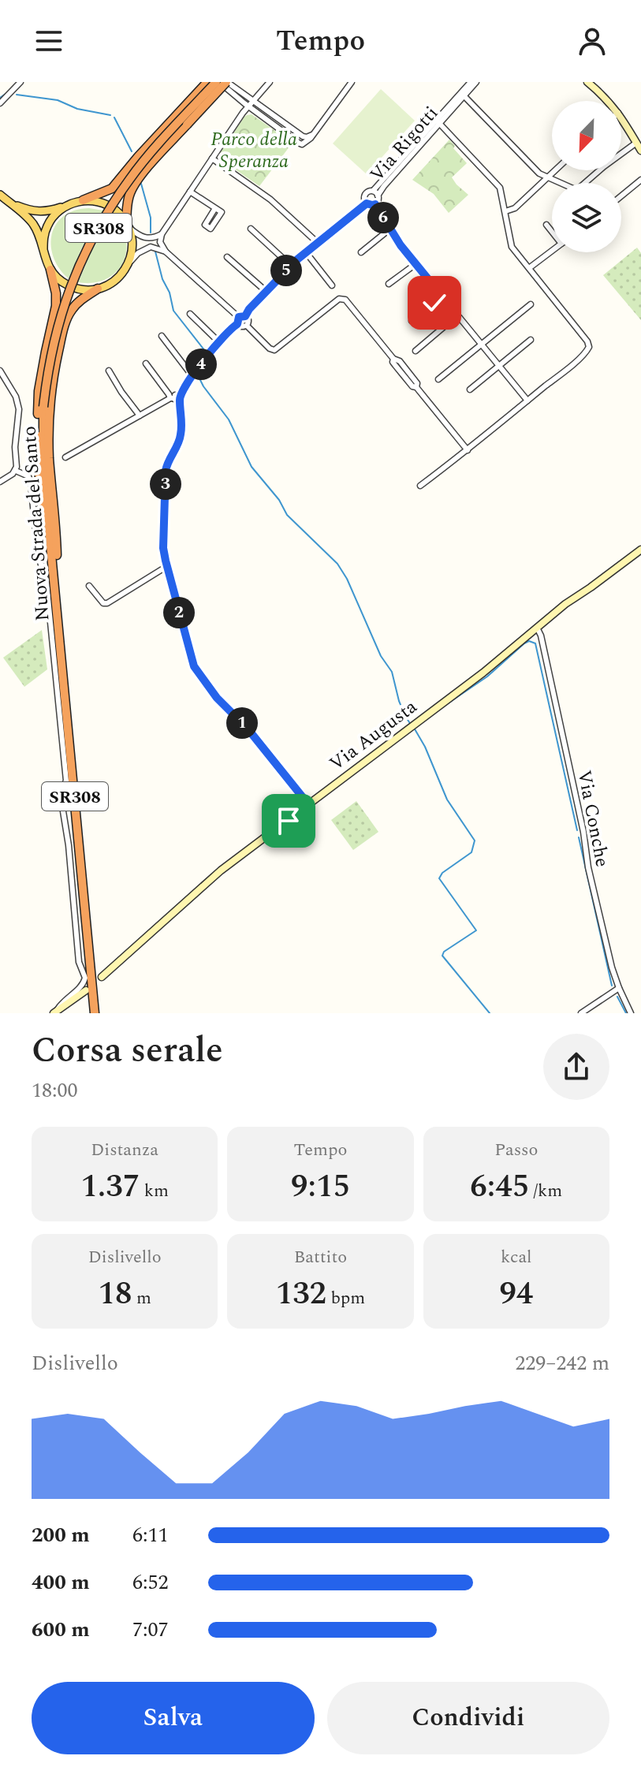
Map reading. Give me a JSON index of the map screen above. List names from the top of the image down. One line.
{"streets":{"highway":["SR308","Nuova Strada del Santo"],"street":["Via Rigotti","Via Augusta","Via Conche"]},"crossings":[["Via Augusta","Via Conche"]],"parks":["Parco della Speranza"],"north":"bottom left","page":{"header":"Tempo","pins":["6","5","4","3","2","1"],"heading":["Corsa serale","18:00"],"stats":[["Distanza","1.37 km"],["Tempo","9:15"],["Passo","6:45 /km"],["Dislivello","18 m"],["Battito","132 bpm"],["kcal","94"]],"chart":["Dislivello","229–242 m"],"list":[{"name":"200 m","note":"6:11"},{"name":"400 m","note":"6:52"},{"name":"600 m","note":"7:07"}],"buttons":["Salva","Condividi"]}}
